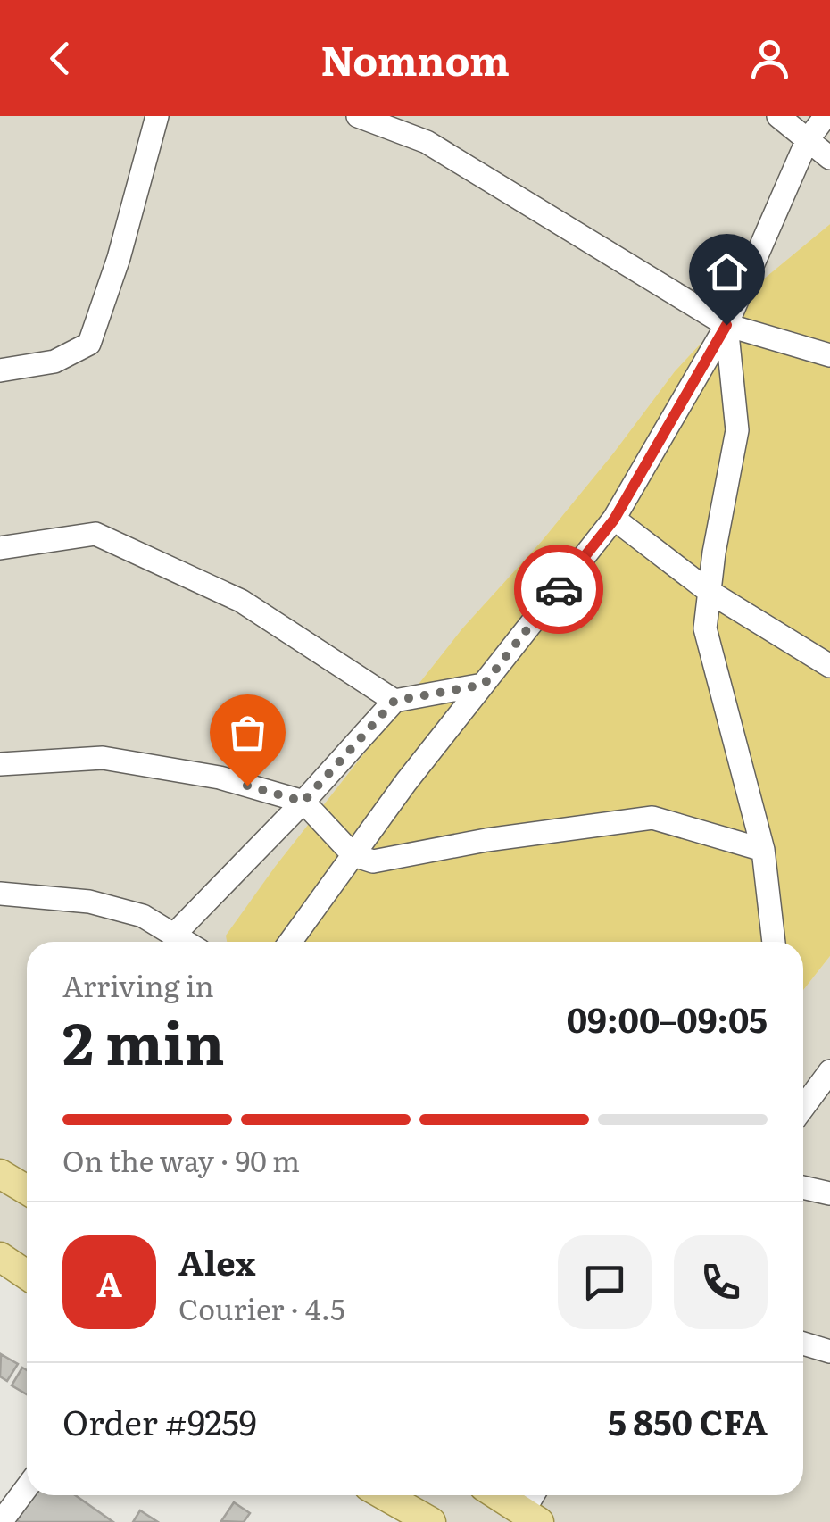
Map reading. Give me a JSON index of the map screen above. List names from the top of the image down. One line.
{"page":{"header":"Nomnom","heading":["2 min","Arriving in","09:00–09:05"],"panel":["Alex","Courier · 4.5","Order #9259","5 850 CFA"],"bar":"On the way · 90 m","round":"A"}}
